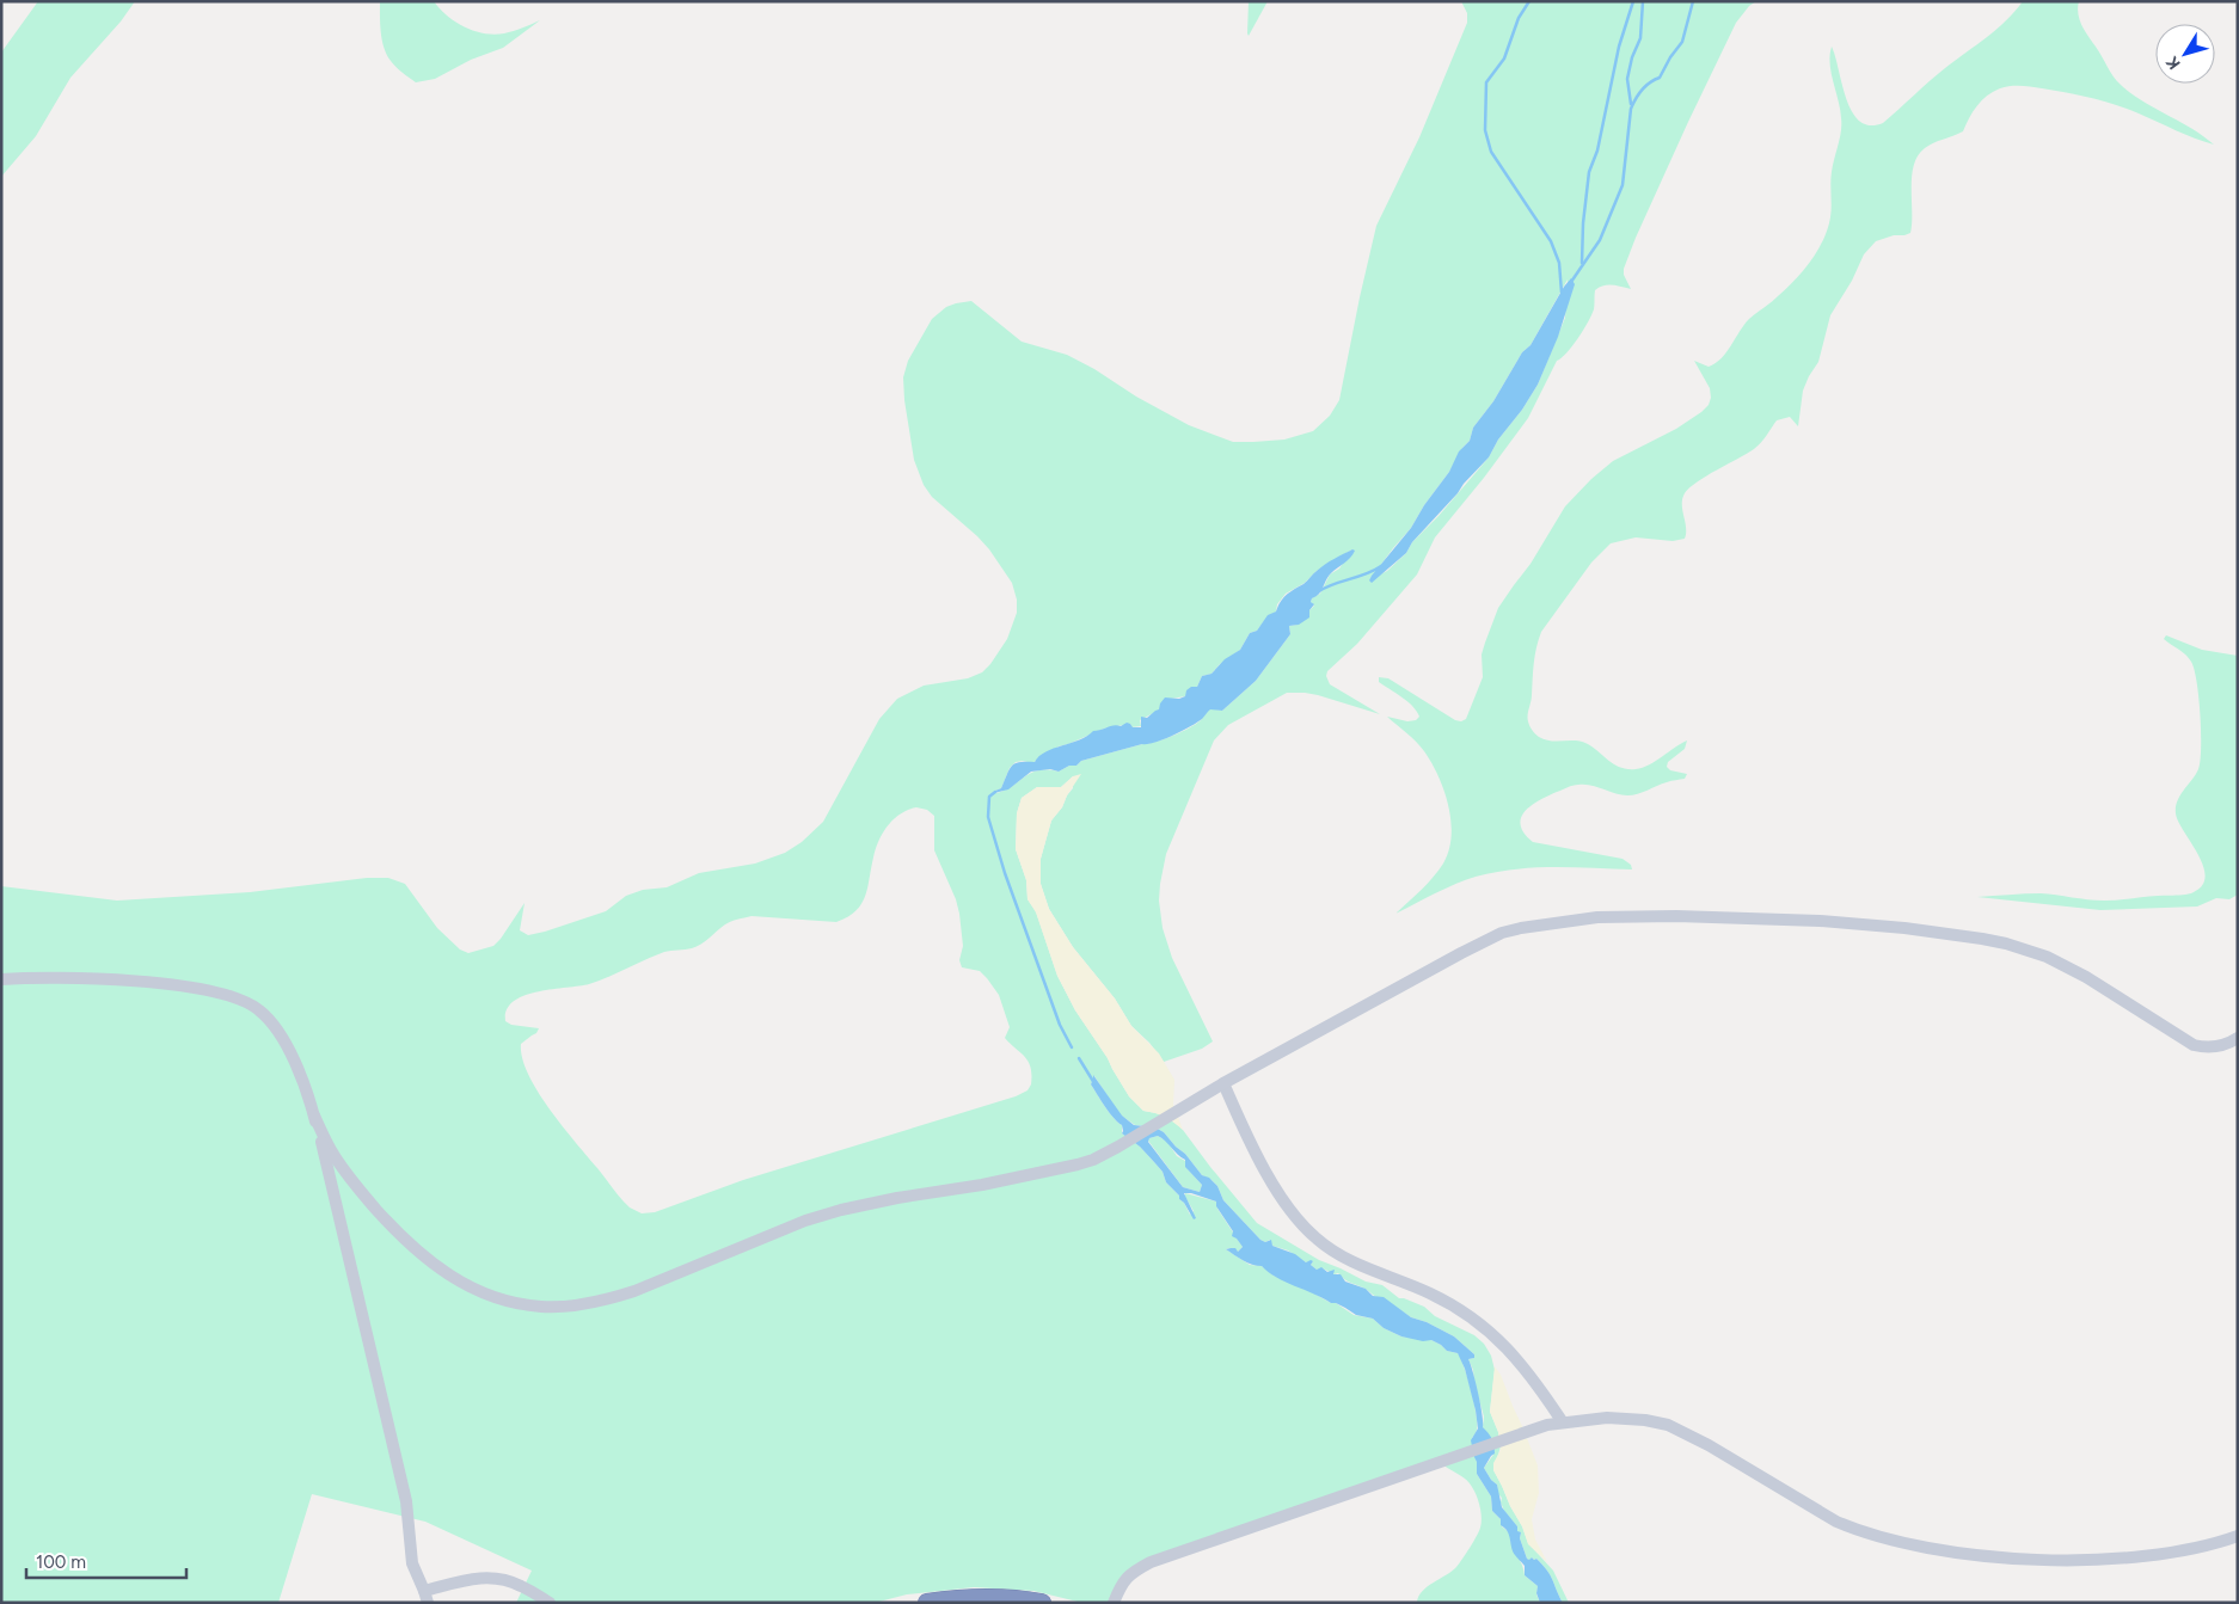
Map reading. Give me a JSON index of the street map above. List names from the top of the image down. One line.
{"scale_bar":"100 m","north":"bottom left"}
